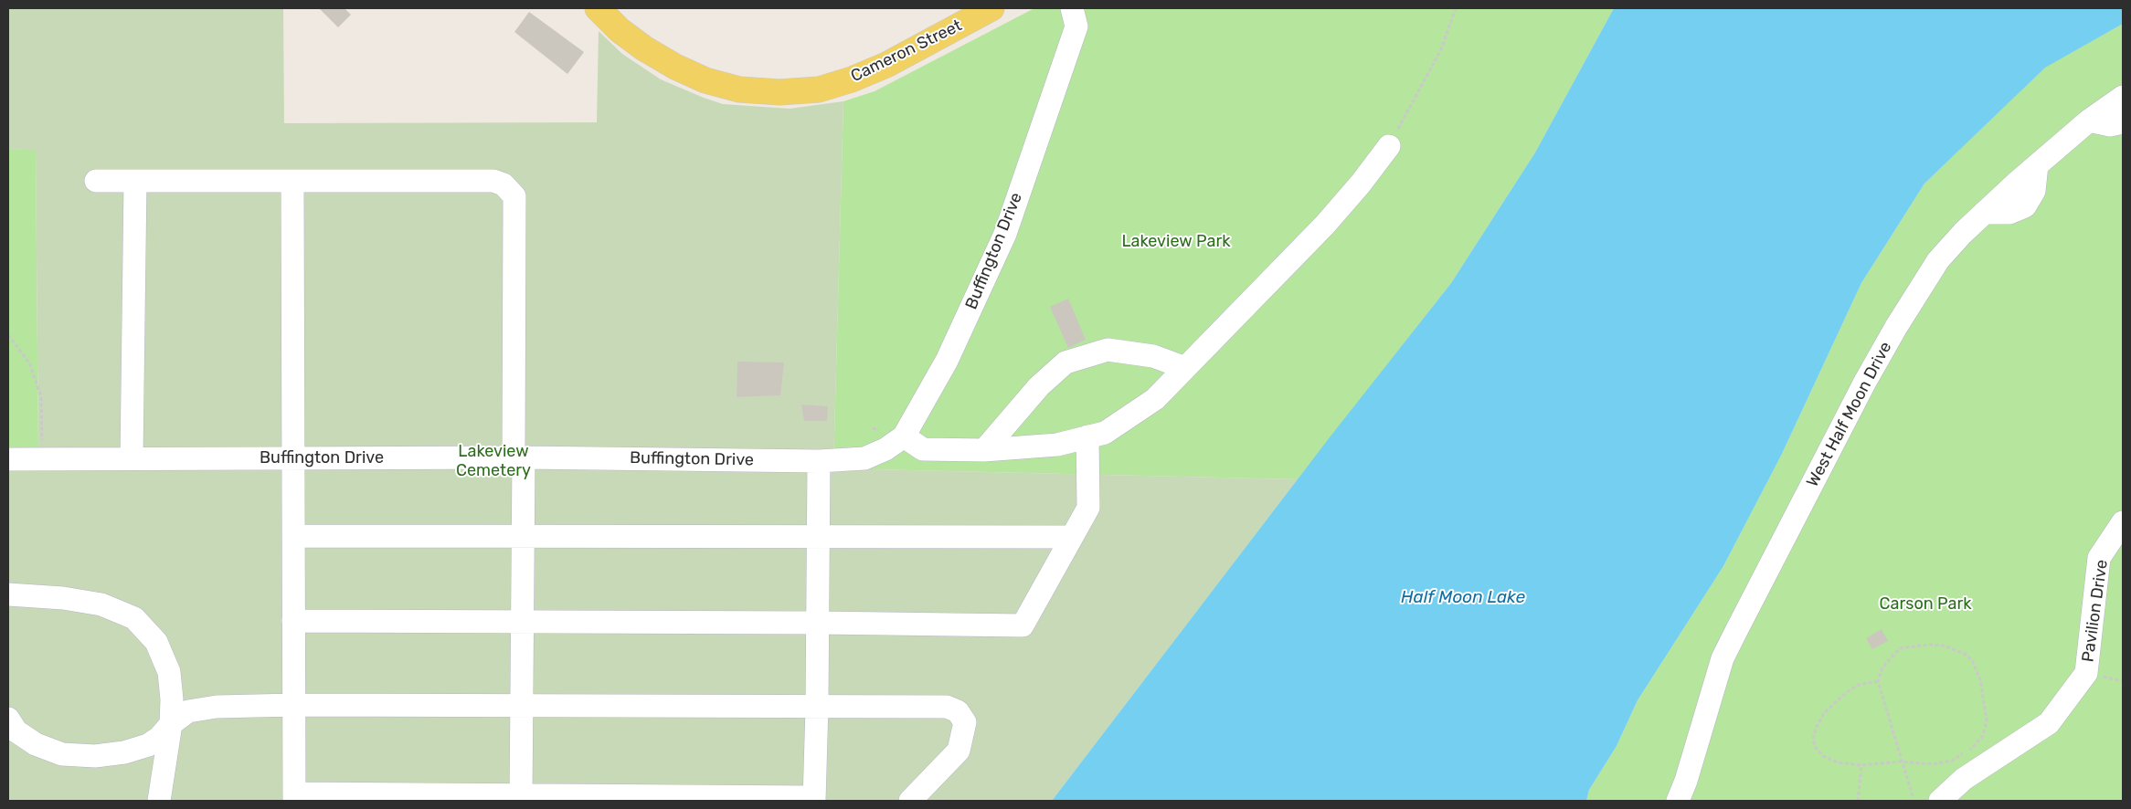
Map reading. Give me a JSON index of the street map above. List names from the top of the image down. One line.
{"streets":{"main road":["Cameron Street"],"street":["Buffington Drive","West Half Moon Drive","Pavilion Drive"]},"water":["Half Moon Lake"],"parks":["Lakeview Park","Lakeview Cemetery","Carson Park"]}
